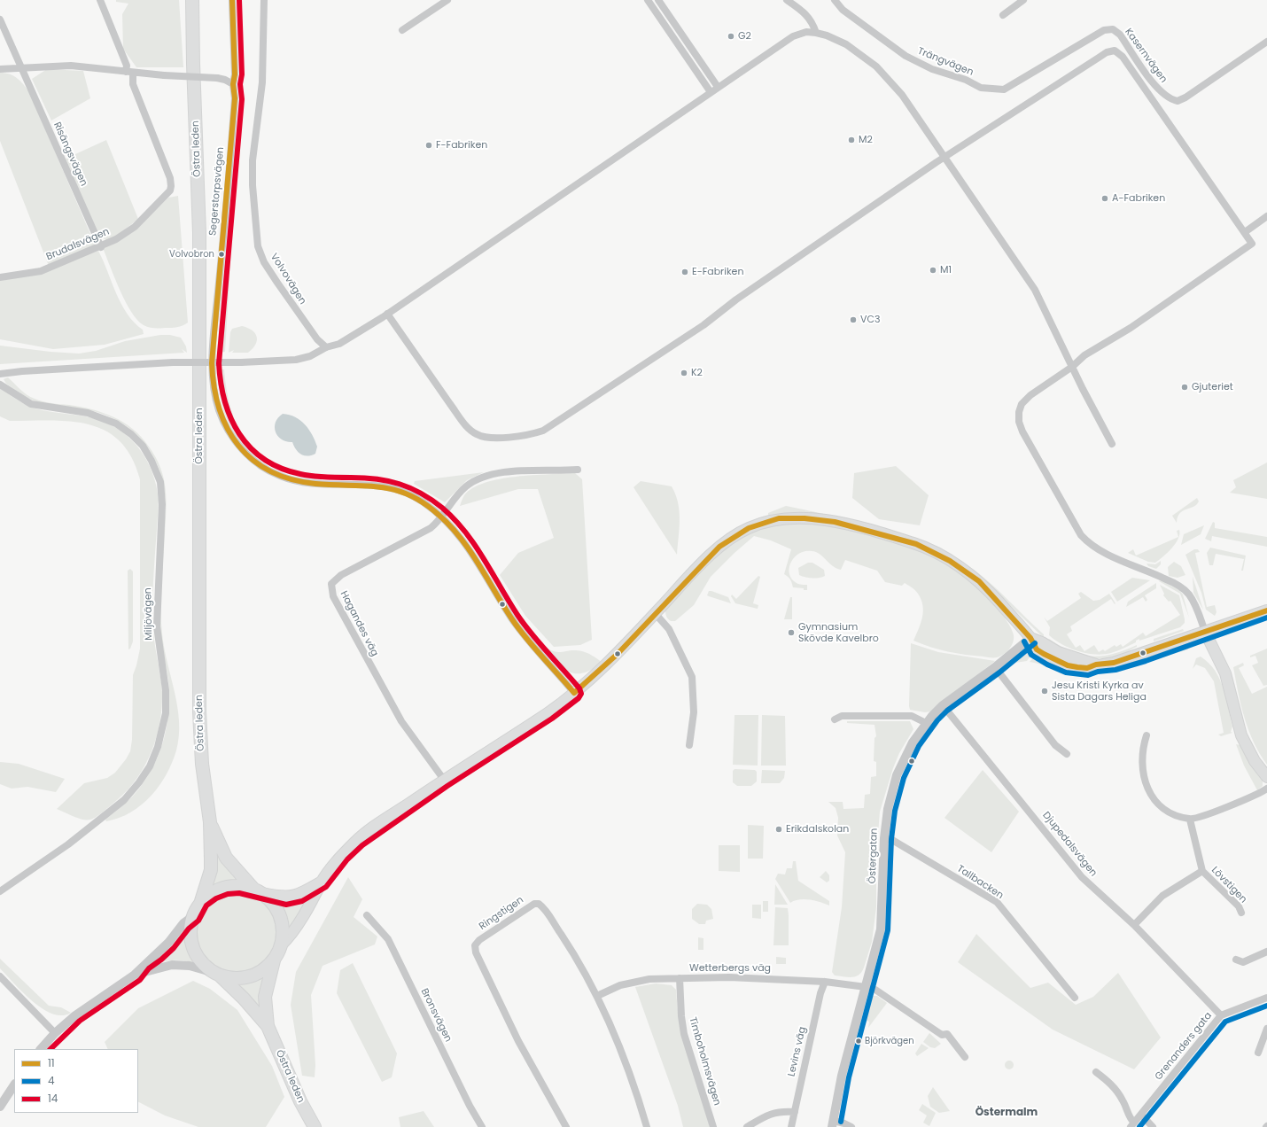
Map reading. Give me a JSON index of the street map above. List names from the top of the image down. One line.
{"streets":{"highway":["Östra leden"],"street":["Kasernvägen","Trängvägen","Risängsvägen","Segerstorpsvägen","Brudalsvägen","Volvovägen","Miljövägen","Hagandes väg","Djupedalsvägen","Östergatan","Tallbacken","Lövstigen","Ringstigen","Wetterbergs väg","Bronsvägen","Grenanders gata","Levins väg","Timboholmsvägen"]},"crossings":[["Kasernvägen","Trängvägen"],["Risängsvägen","Brudalsvägen"],["Segerstorpsvägen","Hagandes väg"],["Djupedalsvägen","Östergatan"],["Djupedalsvägen","Lövstigen"],["Djupedalsvägen","Grenanders gata"],["Östergatan","Tallbacken"],["Östergatan","Wetterbergs väg"],["Ringstigen","Wetterbergs väg"],["Wetterbergs väg","Levins väg"],["Wetterbergs väg","Timboholmsvägen"]],"districts":["Östermalm"],"places":["G2","M2","F-Fabriken","A-Fabriken","Volvobron","M1","E-Fabriken","VC3","K2","Gjuteriet","Gymnasium Skövde Kavelbro","Jesu Kristi Kyrka av Sista Dagars Heliga","Erikdalskolan","Björkvägen"],"lines":["transit line 11","transit line 14","transit line 4"],"legend":["11","4","14"]}
